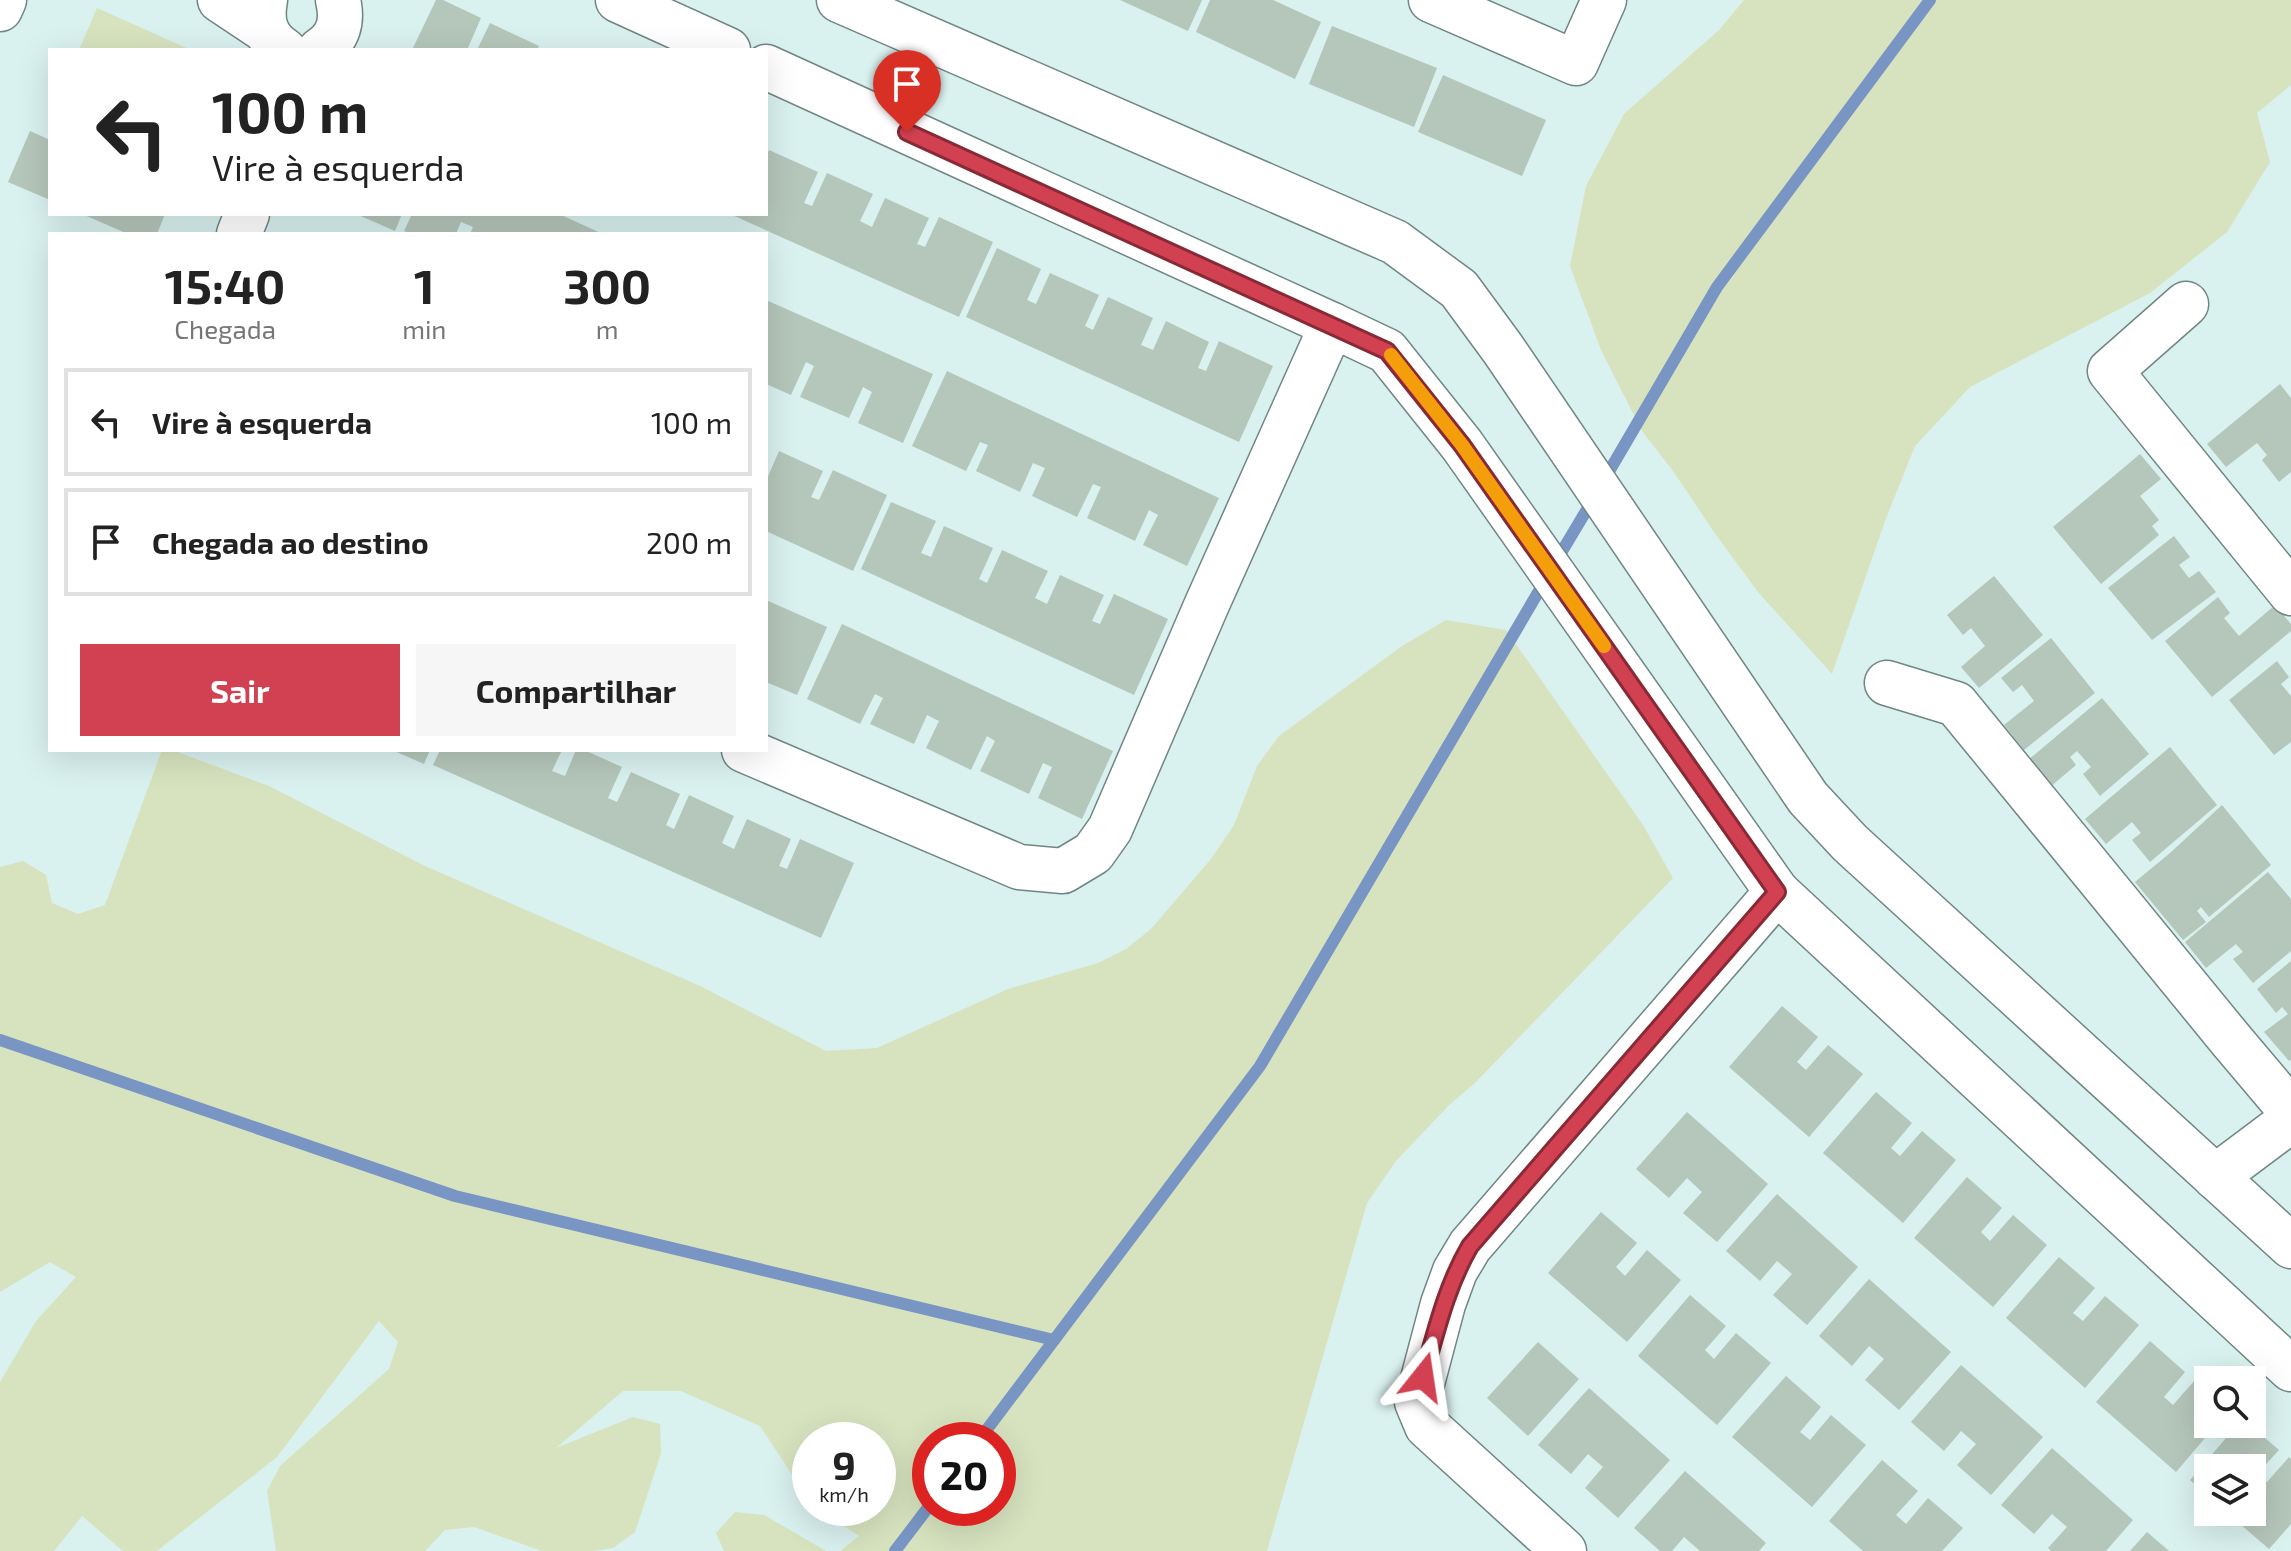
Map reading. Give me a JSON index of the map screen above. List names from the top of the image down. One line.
{"page":{"turn":["100 m","Vire à esquerda"],"eta":["15:40","Chegada","1","min","300","m"],"list":[{"name":"Vire à esquerda","value":"100 m"},{"name":"Chegada ao destino","value":"200 m"}],"buttons":["Sair","Compartilhar"],"speed":"9 km/h","limit":"20"}}
